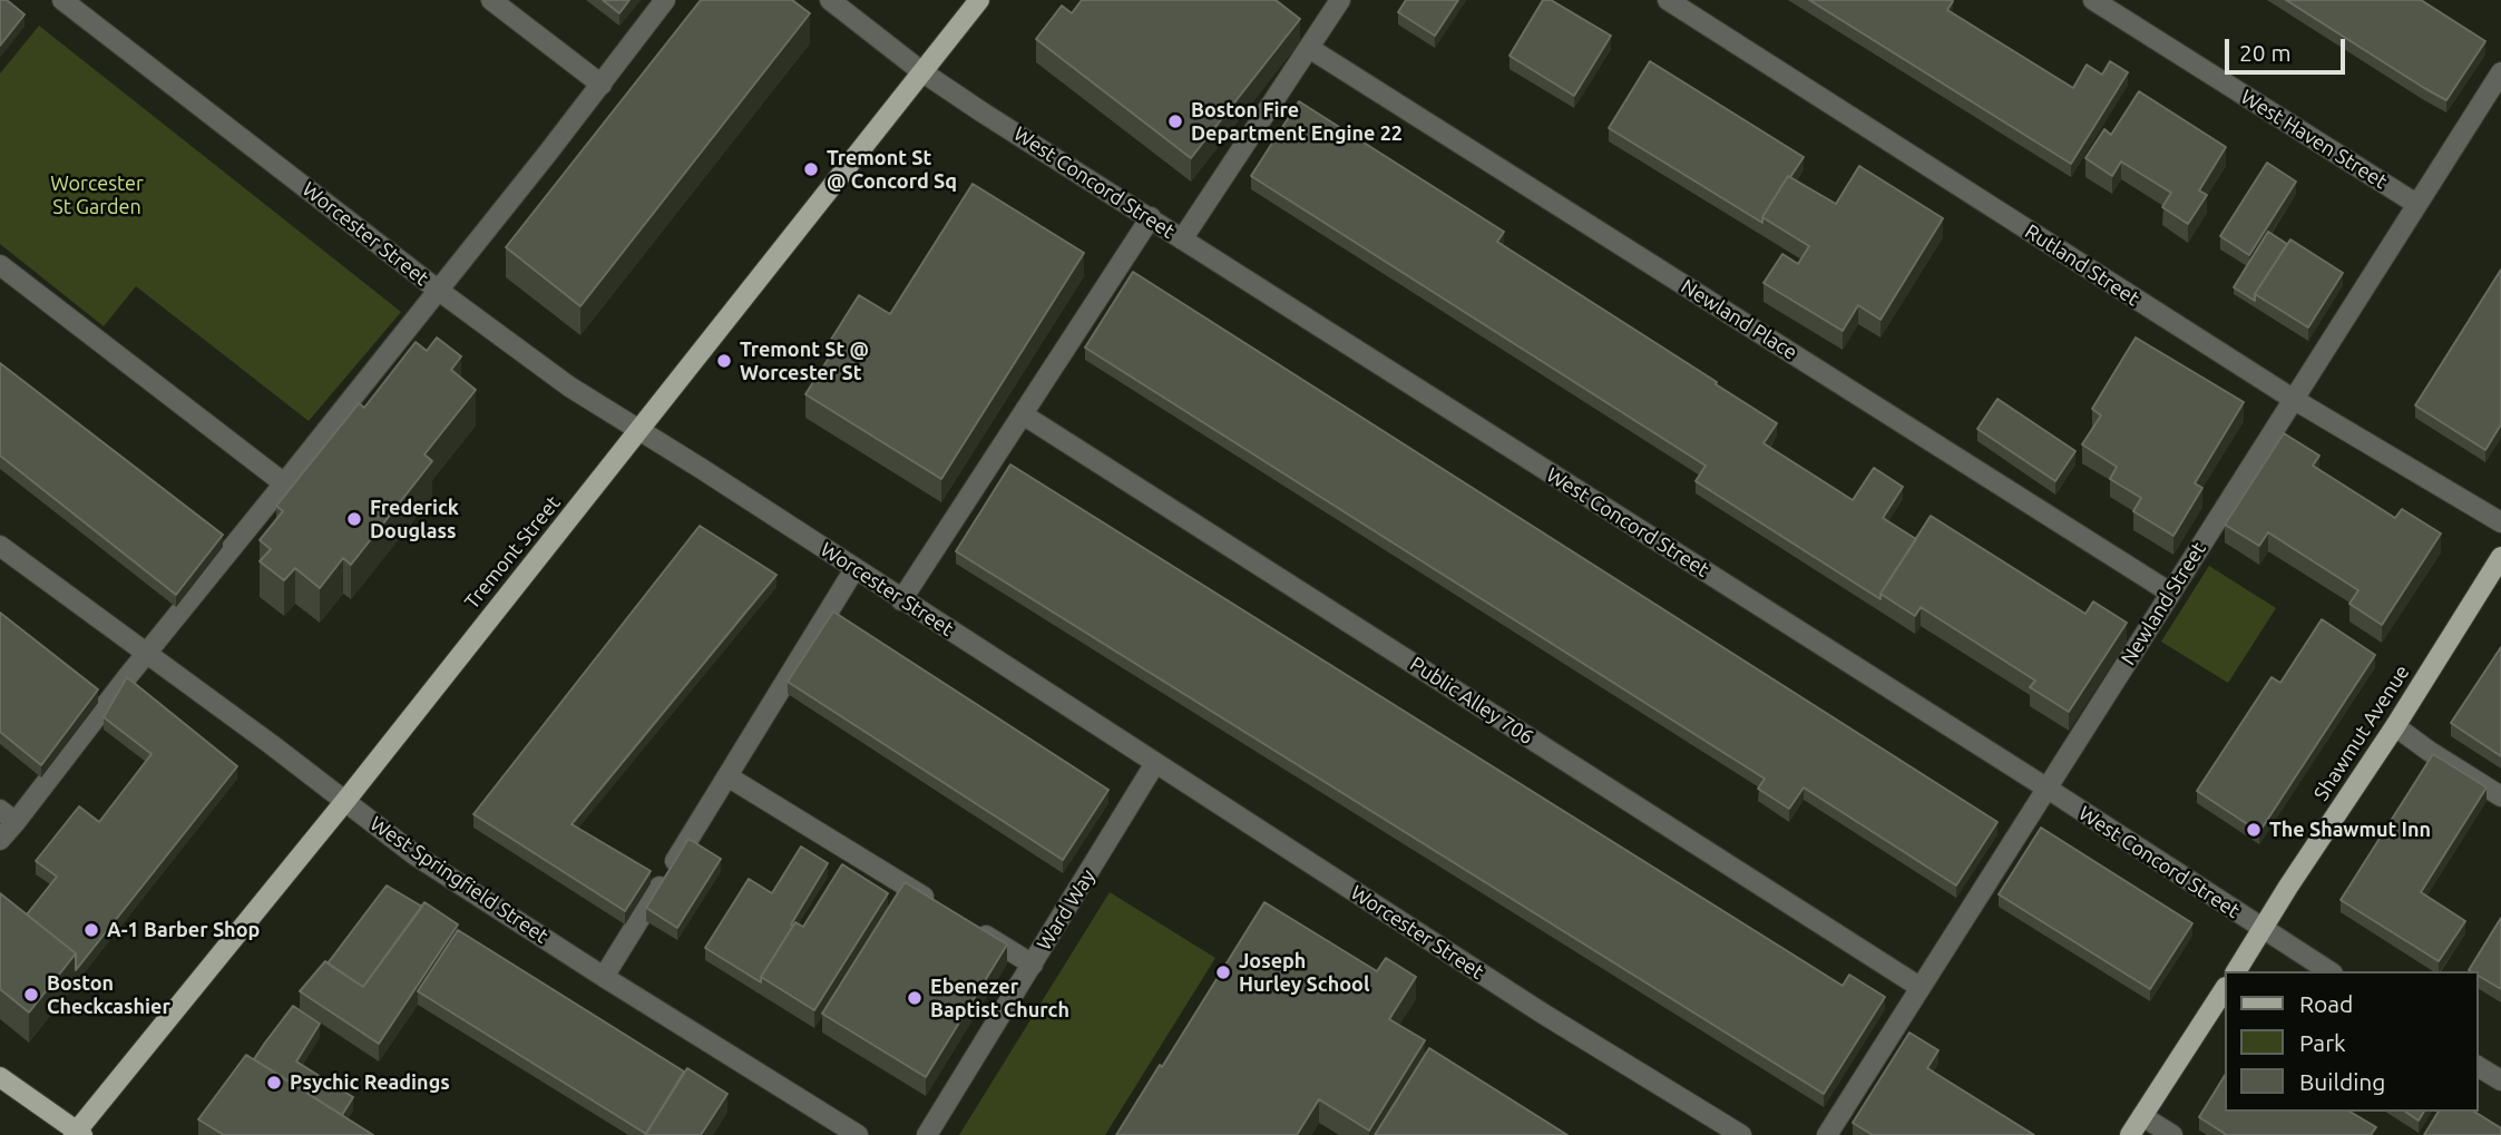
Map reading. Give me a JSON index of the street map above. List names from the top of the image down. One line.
{"streets":{"main road":["Tremont Street","Shawmut Avenue"],"street":["West Haven Street","West Concord Street","Worcester Street","Rutland Street","Newland Place","Newland Street","Public Alley 706","West Springfield Street","Ward Way"]},"crossings":[["West Haven Street","Newland Street"],["West Concord Street","Tremont Street"],["West Concord Street","Newland Street"],["West Concord Street","Shawmut Avenue"],["Worcester Street","Tremont Street"],["Worcester Street","Ward Way"],["Rutland Street","Newland Street"],["Newland Place","Newland Street"],["Tremont Street","West Springfield Street"],["Newland Street","Public Alley 706"]],"parks":["Worcester St Garden"],"places":["Boston Fire Department Engine 22","Tremont St @ Concord Sq","Tremont St @ Worcester St","Frederick Douglass","The Shawmut Inn","A-1 Barber Shop","Joseph Hurley School","Boston Checkcashier","Ebenezer Baptist Church","Psychic Readings"],"legend":["Road","Park","Building"],"scale_bar":"20 m"}
